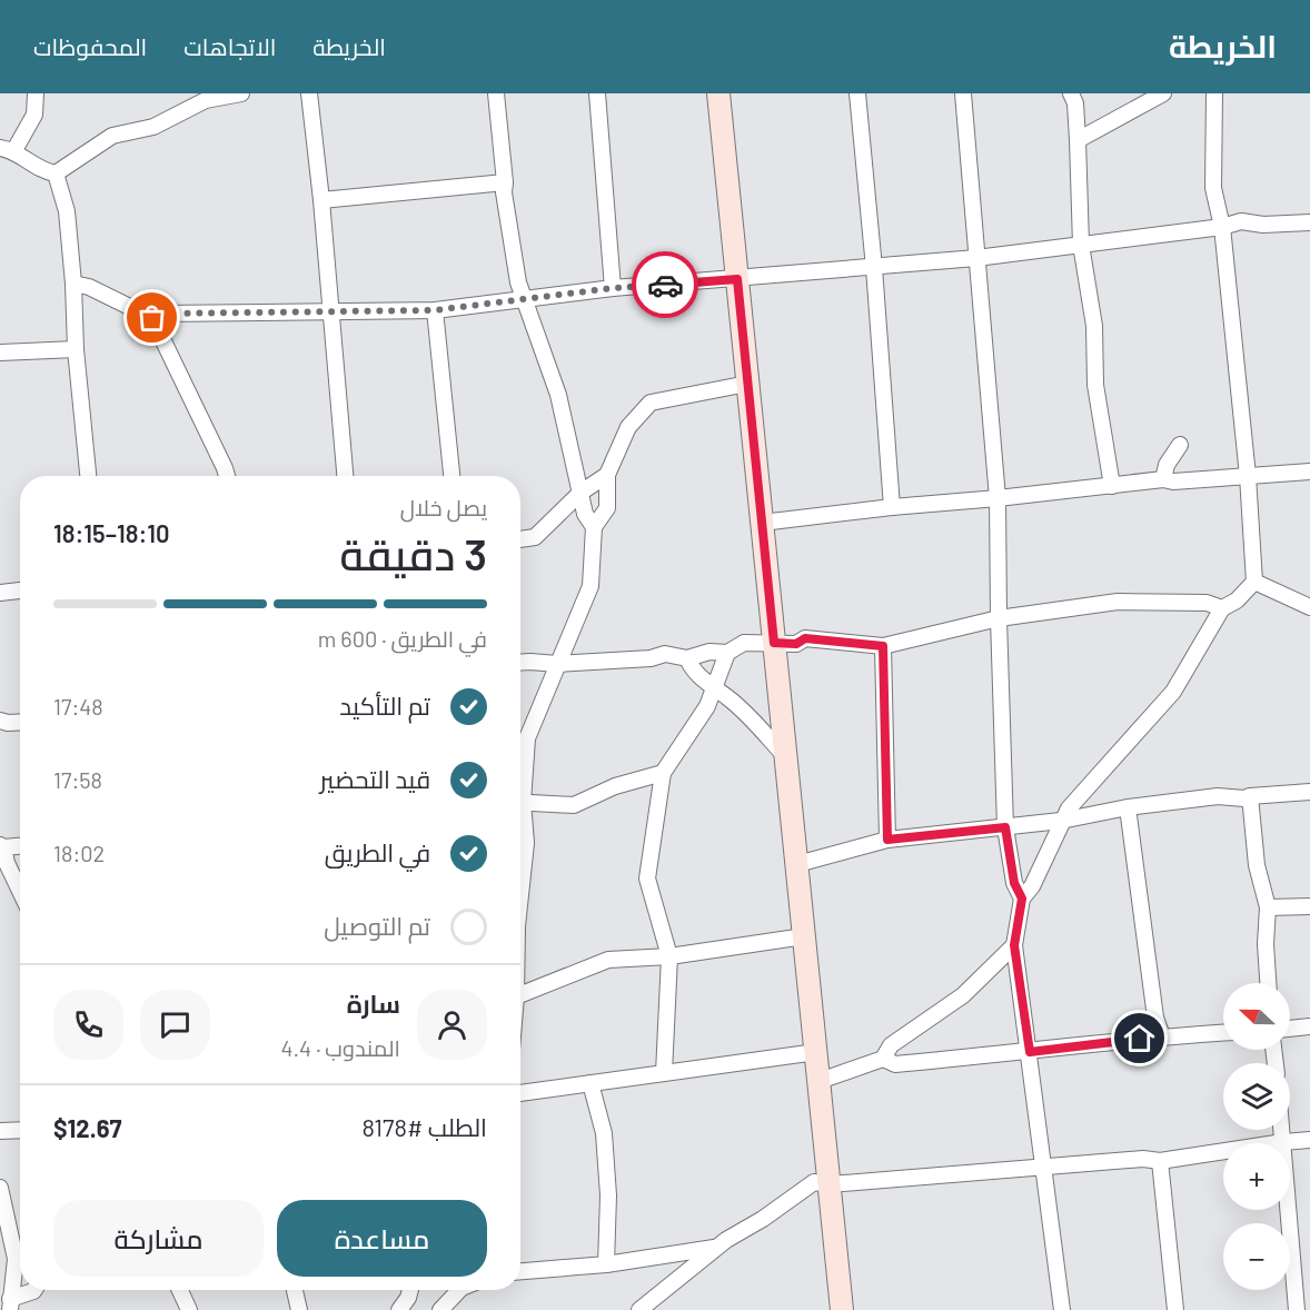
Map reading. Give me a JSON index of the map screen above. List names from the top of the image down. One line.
{"north":"left","page":{"header":"الخريطة","nav":["الخريطة","الاتجاهات","المحفوظات"],"heading":["3 دقيقة","يصل خلال","18:10–18:15"],"panel":["سارة","المندوب · 4.4","الطلب #8178","$12.67"],"bar":"في الطريق · 600 m","list":[["تم التأكيد","17:48"],["قيد التحضير","17:58"],["في الطريق","18:02"],"تم التوصيل"],"map_buttons":["+","−"],"buttons":["مساعدة","مشاركة"]}}
